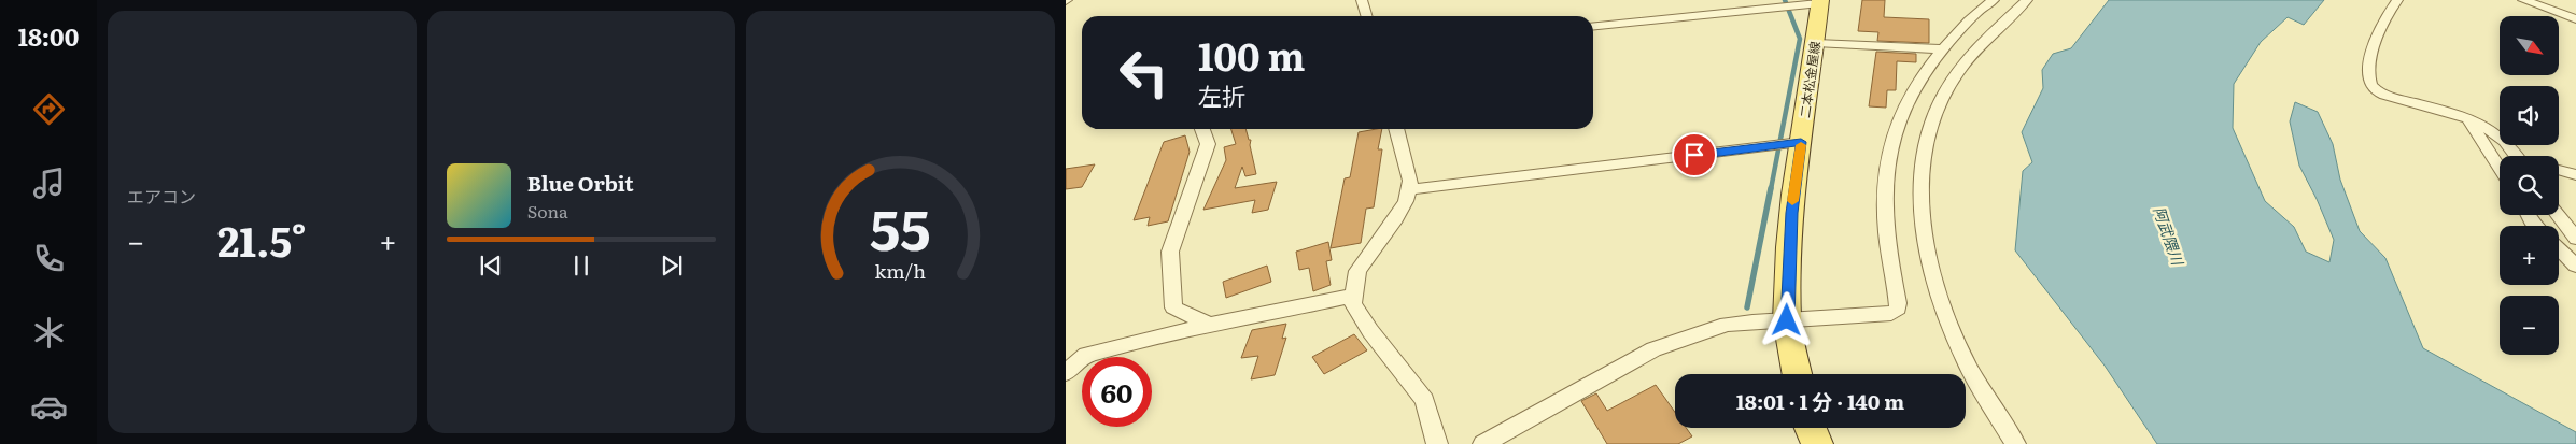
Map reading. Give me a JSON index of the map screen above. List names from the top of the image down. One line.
{"streets":{"main road":["二本松金屋線"]},"water":["阿武隈川"],"north":"bottom right","page":{"tabs":"18:00","tile":"エアコン","map_buttons":["+","−"],"turn":["100 m","左折"],"song":["Blue Orbit","Sona"],"heat":["−","21.5°","+"],"limit":"60","trip":"18:01 · 1 分 · 140 m","gauge":["55","km/h"]}}
